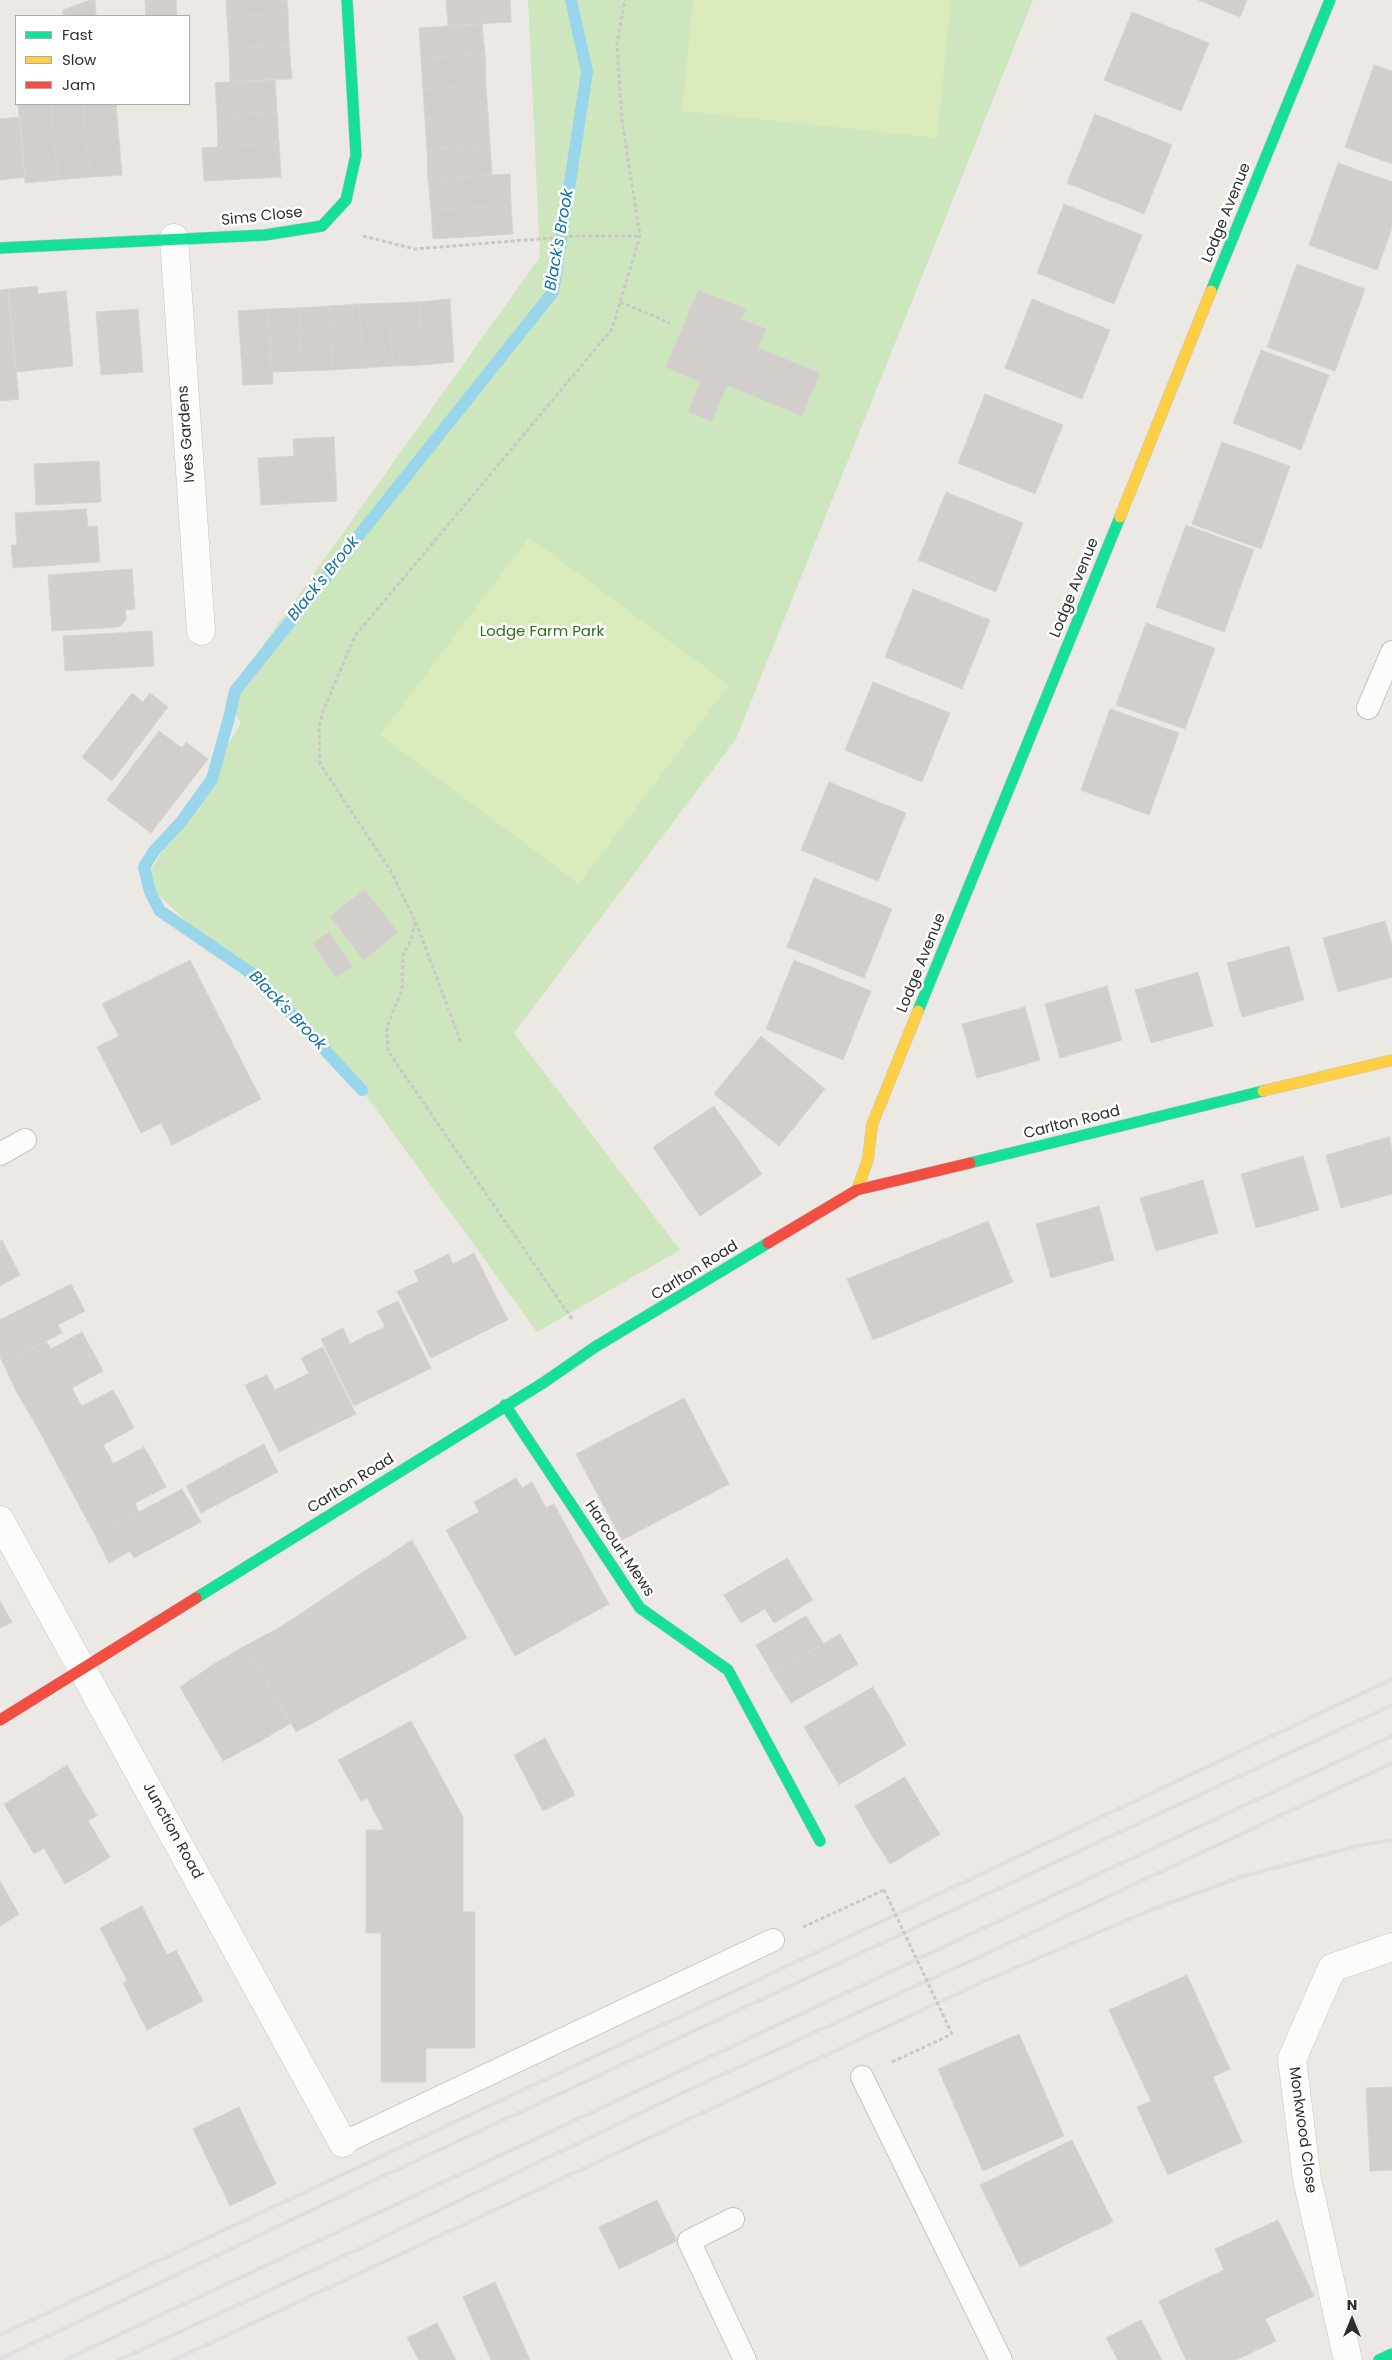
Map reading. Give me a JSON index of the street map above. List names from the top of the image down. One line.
{"streets":{"street":["Lodge Avenue","Sims Close","Ives Gardens","Carlton Road","Harcourt Mews","Junction Road","Monkwood Close"]},"crossings":[["Lodge Avenue","Carlton Road"],["Sims Close","Ives Gardens"],["Carlton Road","Harcourt Mews"],["Carlton Road","Junction Road"]],"water":["Black's Brook"],"parks":["Lodge Farm Park"],"legend":["Fast","Slow","Jam"],"north":"top"}
